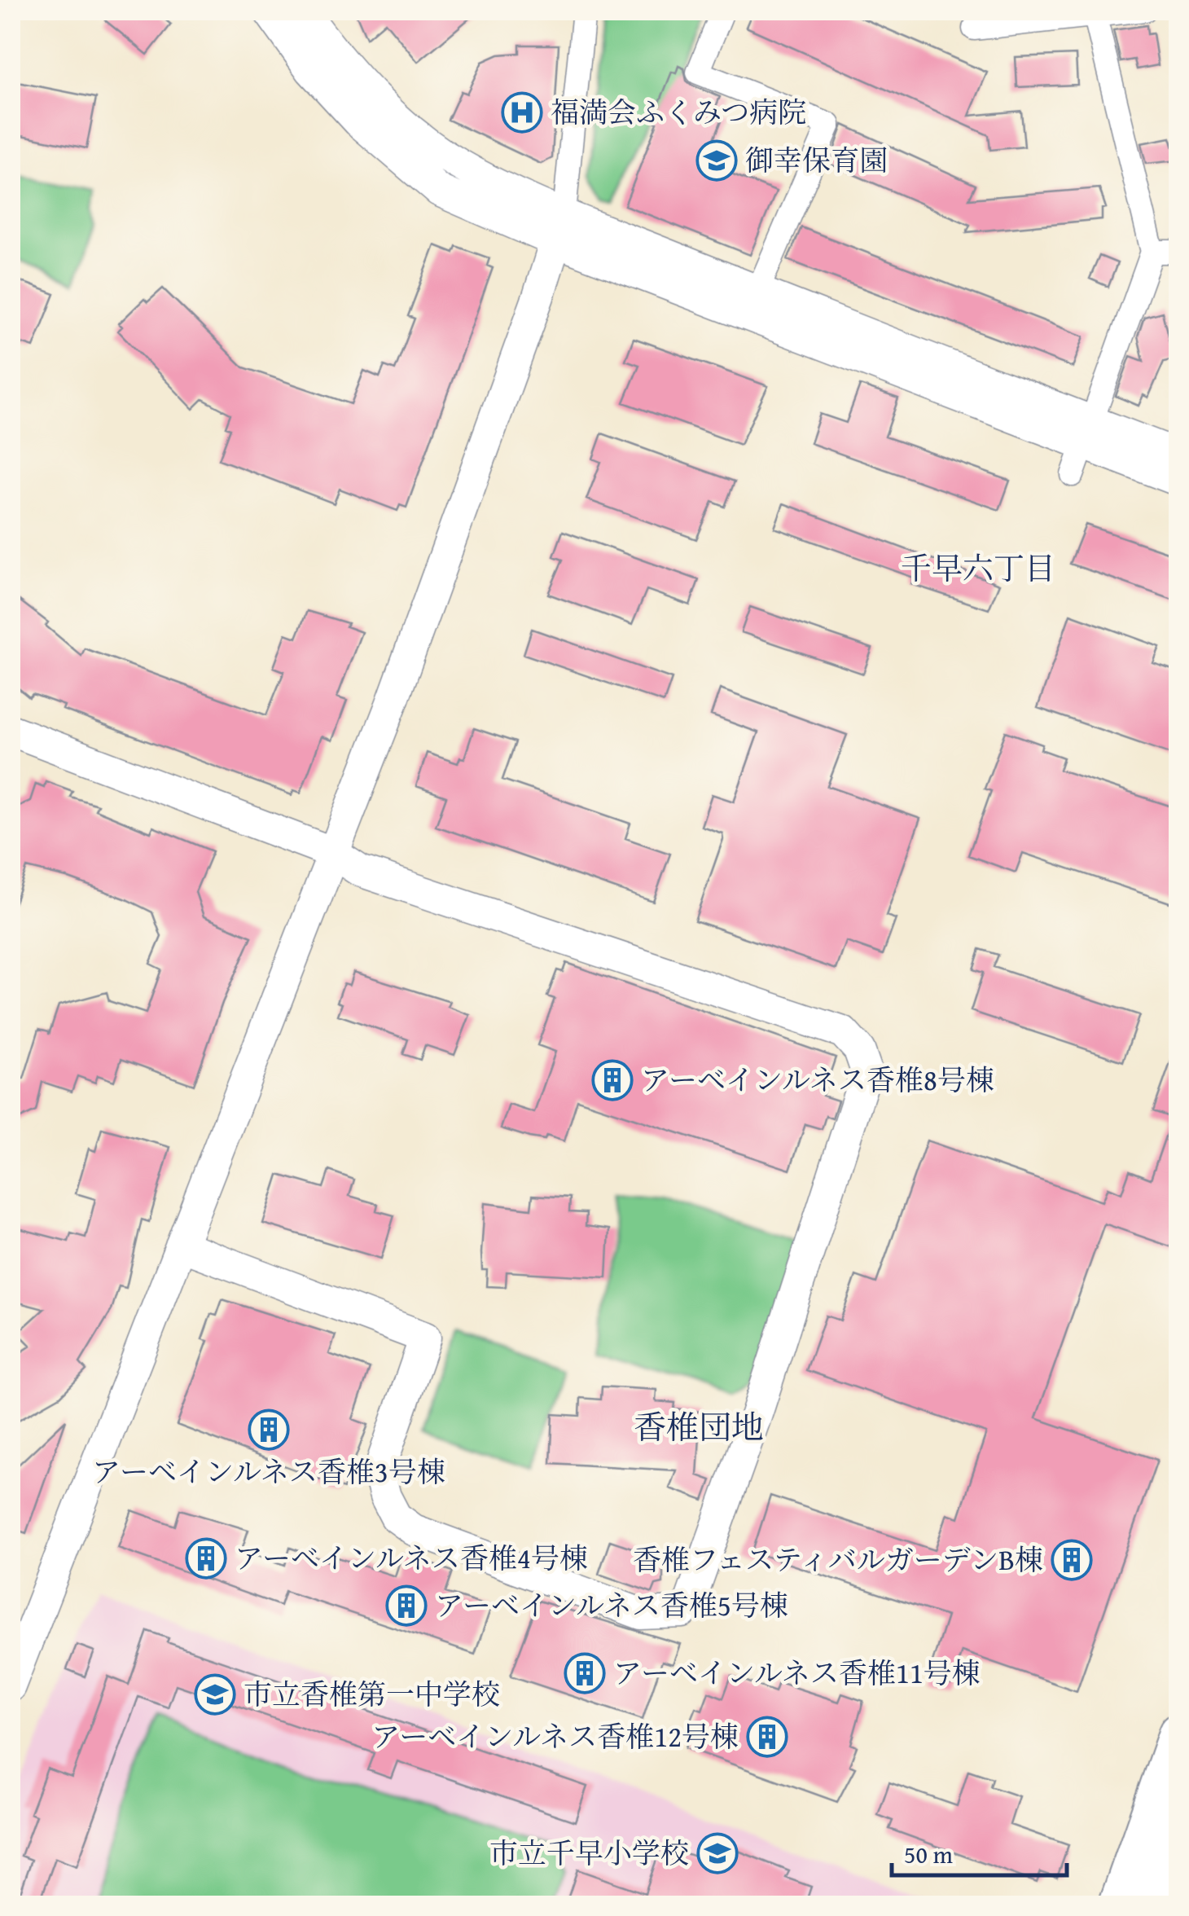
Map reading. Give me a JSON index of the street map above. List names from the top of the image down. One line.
{"districts":["千早六丁目","香椎団地"],"places":{"hospital":["福満会ふくみつ病院"],"school or university":["御幸保育園","市立香椎第一中学校","市立千早小学校"],"building":["アーベインルネス香椎8号棟","アーベインルネス香椎3号棟","アーベインルネス香椎4号棟","香椎フェスティバルガーデンB棟","アーベインルネス香椎5号棟","アーベインルネス香椎11号棟","アーベインルネス香椎12号棟"]},"scale_bar":"50 m"}
